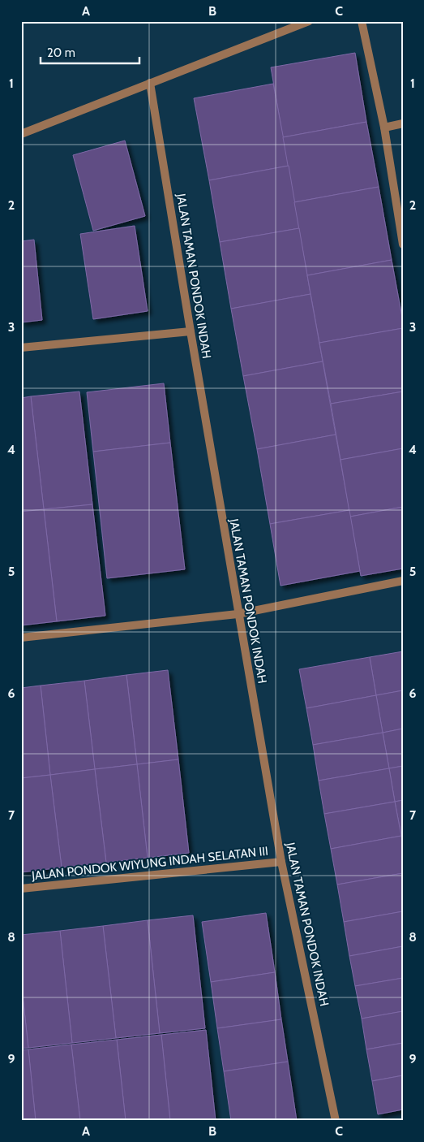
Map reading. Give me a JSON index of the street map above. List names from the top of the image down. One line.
{"streets":{"street":["JALAN TAMAN PONDOK INDAH","JALAN PONDOK WIYUNG INDAH SELATAN III"]},"crossings":[["JALAN TAMAN PONDOK INDAH","JALAN PONDOK WIYUNG INDAH SELATAN III"]],"scale_bar":"20 m","grid":{"columns":["A","B","C"],"rows":["1","2","3","4","5","6","7","8","9"]}}
